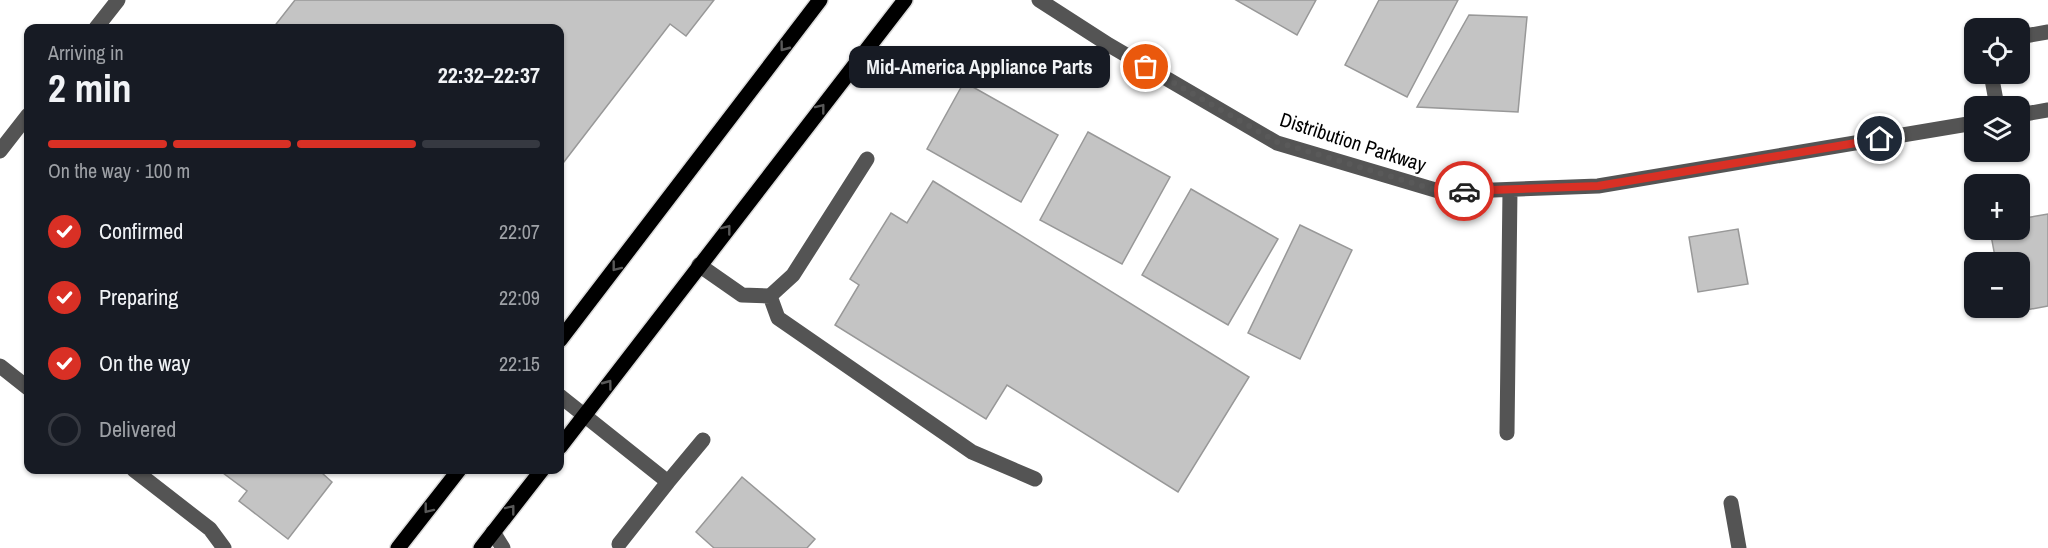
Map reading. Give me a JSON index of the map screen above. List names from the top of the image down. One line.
{"streets":{"street":["Distribution Parkway"]},"places":["Mid-America Appliance Parts"],"page":{"map_buttons":["+","−"],"heading":["2 min","Arriving in","22:32–22:37"],"bubble":"Mid-America Appliance Parts","bar":"On the way · 100 m","list":[["Confirmed","22:07"],["Preparing","22:09"],["On the way","22:15"],"Delivered"]}}
